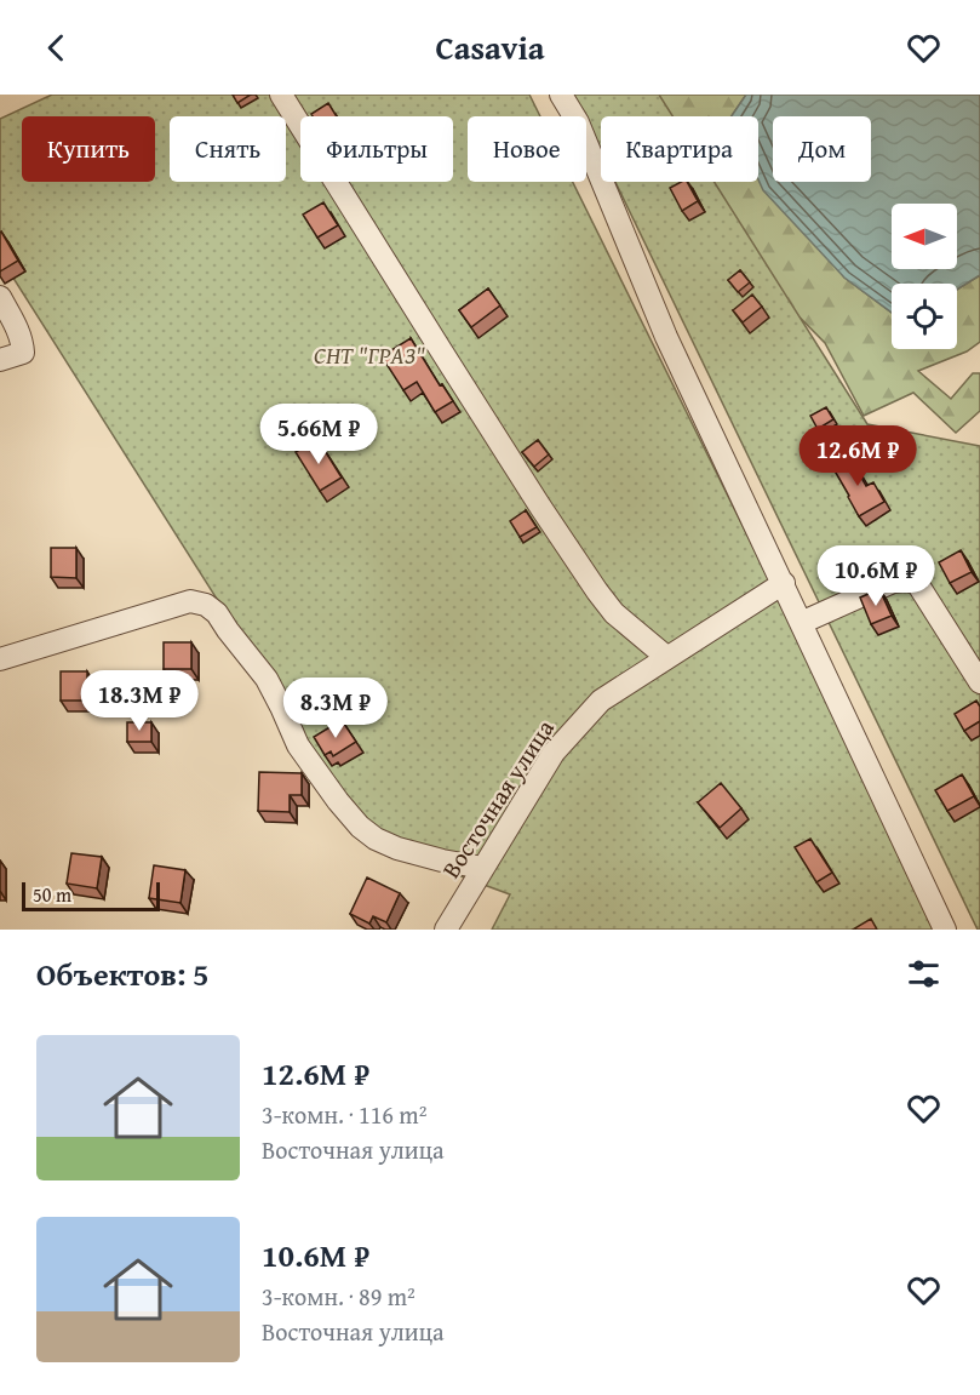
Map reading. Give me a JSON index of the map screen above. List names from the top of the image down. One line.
{"streets":{"street":["Восточная улица"]},"parks":["СНТ \"ГРАЗ\""],"scale_bar":"50 m","north":"left","page":{"header":"Casavia","chip":["Купить","Снять","Фильтры","Новое","Квартира","Дом"],"price":["5.66M ₽","12.6M ₽","10.6M ₽","18.3M ₽","8.3M ₽"],"scale":"50 m","heading":"Объектов: 5","list":[{"name":"12.6M ₽","note":"3-комн. · 116 m² · Восточная улица"},{"name":"10.6M ₽","note":"3-комн. · 89 m² · Восточная улица"}]}}
